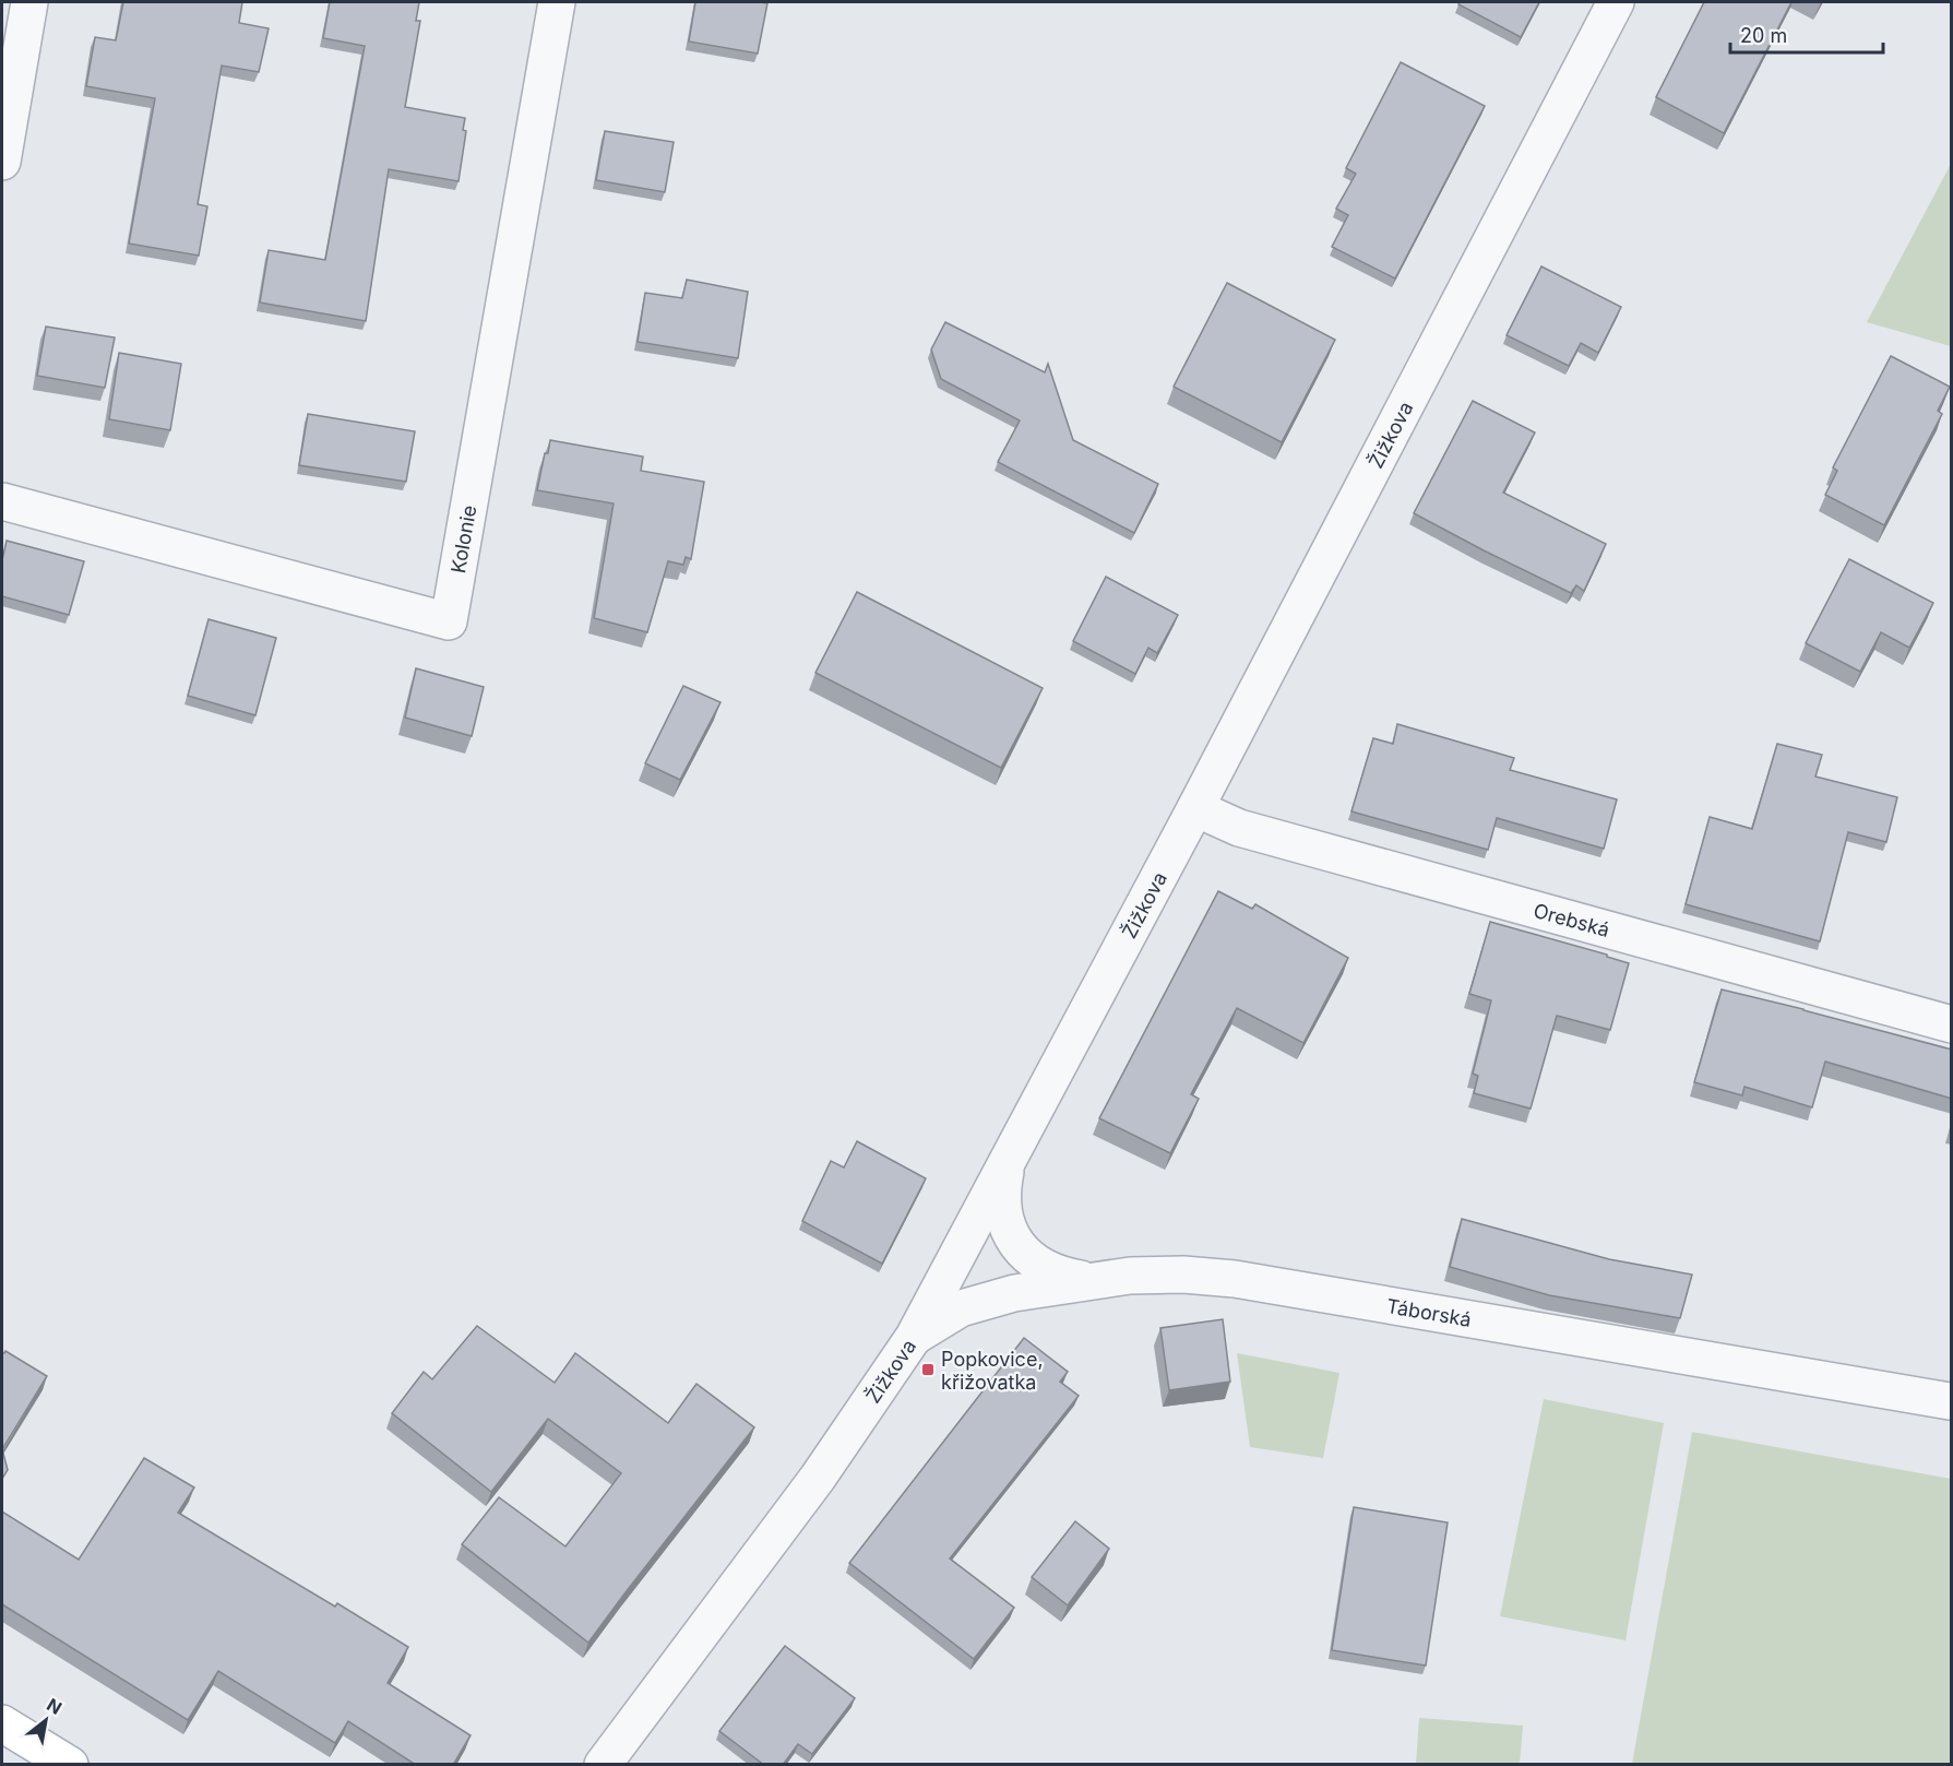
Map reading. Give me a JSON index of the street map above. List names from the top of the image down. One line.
{"streets":{"street":["Žižkova","Kolonie","Orebská","Táborská"]},"crossings":[["Žižkova","Orebská"],["Žižkova","Táborská"]],"places":{"transit":["Popkovice, křižovatka"]},"scale_bar":"20 m","north":"top right"}
